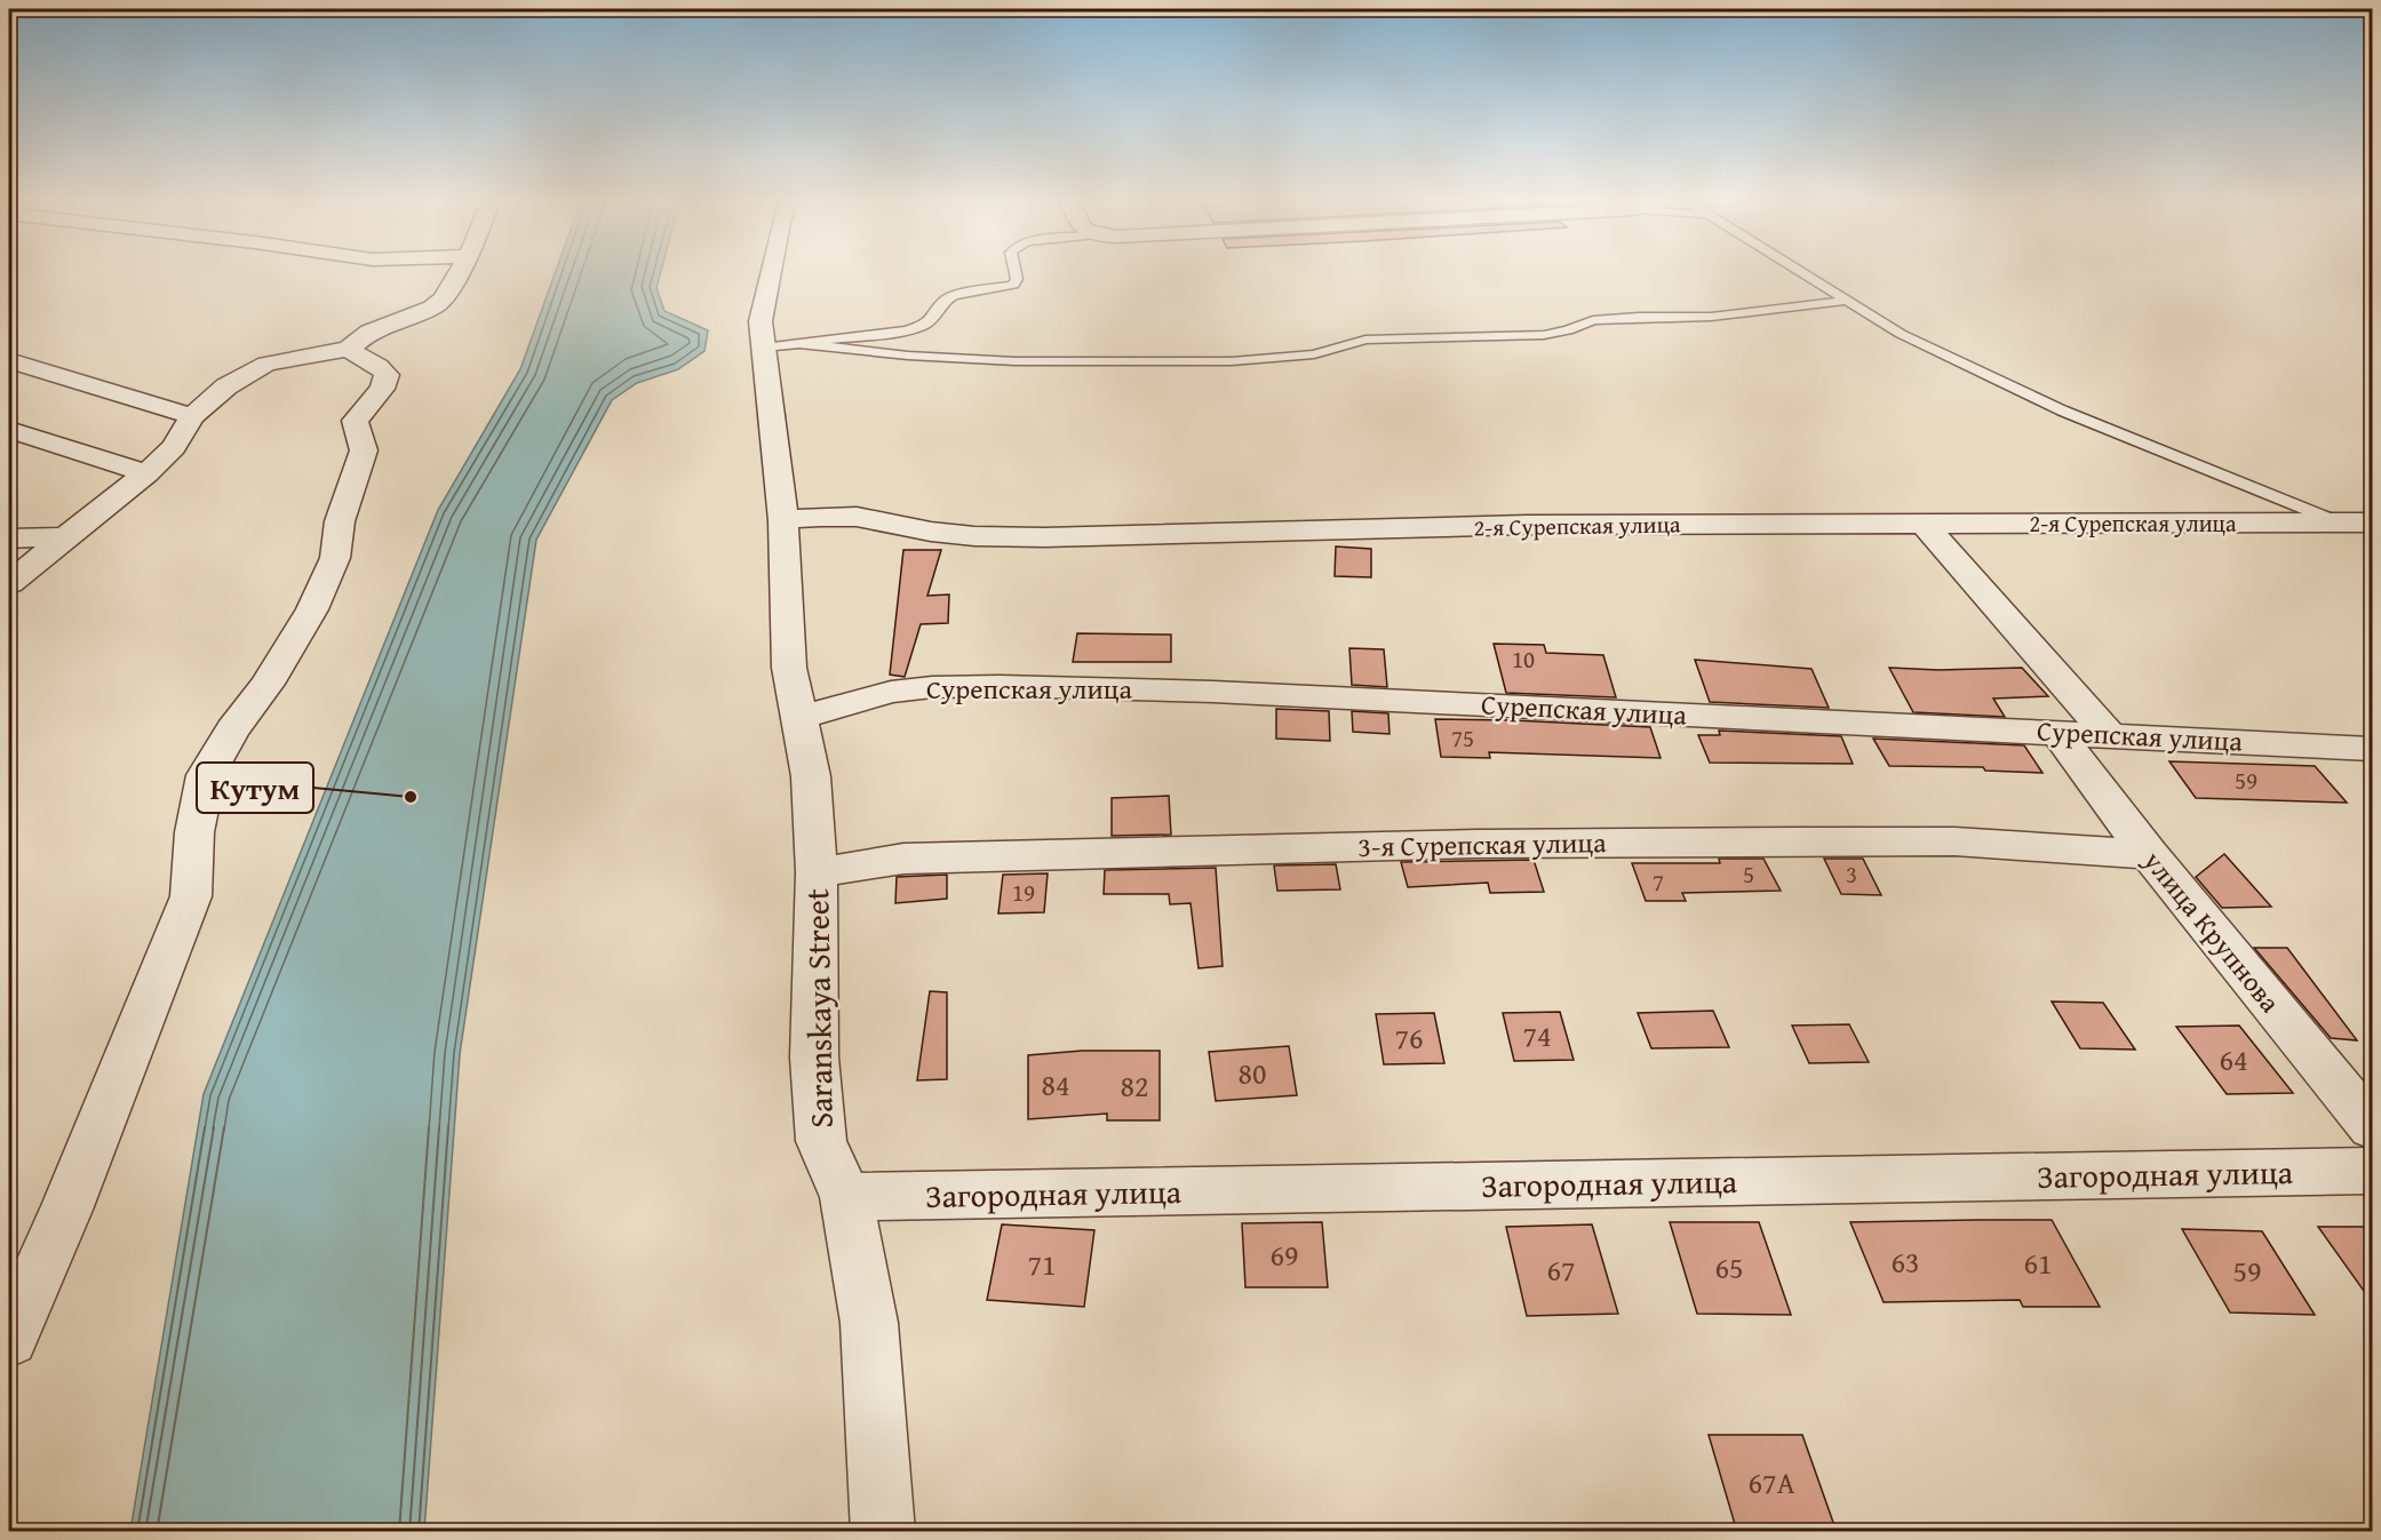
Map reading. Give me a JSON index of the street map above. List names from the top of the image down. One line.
{"streets":{"street":["2-я Сурепская улица","Сурепская улица","3-я Сурепская улица","улица Крупнова","Saranskaya Street","Загородная улица"]},"crossings":[["2-я Сурепская улица","Saranskaya Street"],["Сурепская улица","улица Крупнова"],["Сурепская улица","Saranskaya Street"],["3-я Сурепская улица","улица Крупнова"],["3-я Сурепская улица","Saranskaya Street"],["Saranskaya Street","Загородная улица"]],"places":["Кутум"],"house_numbers":["10","75","59","5","3","7","19","74","76","64","80","84","82","69","63","61","71","65","67","59","67А"]}
